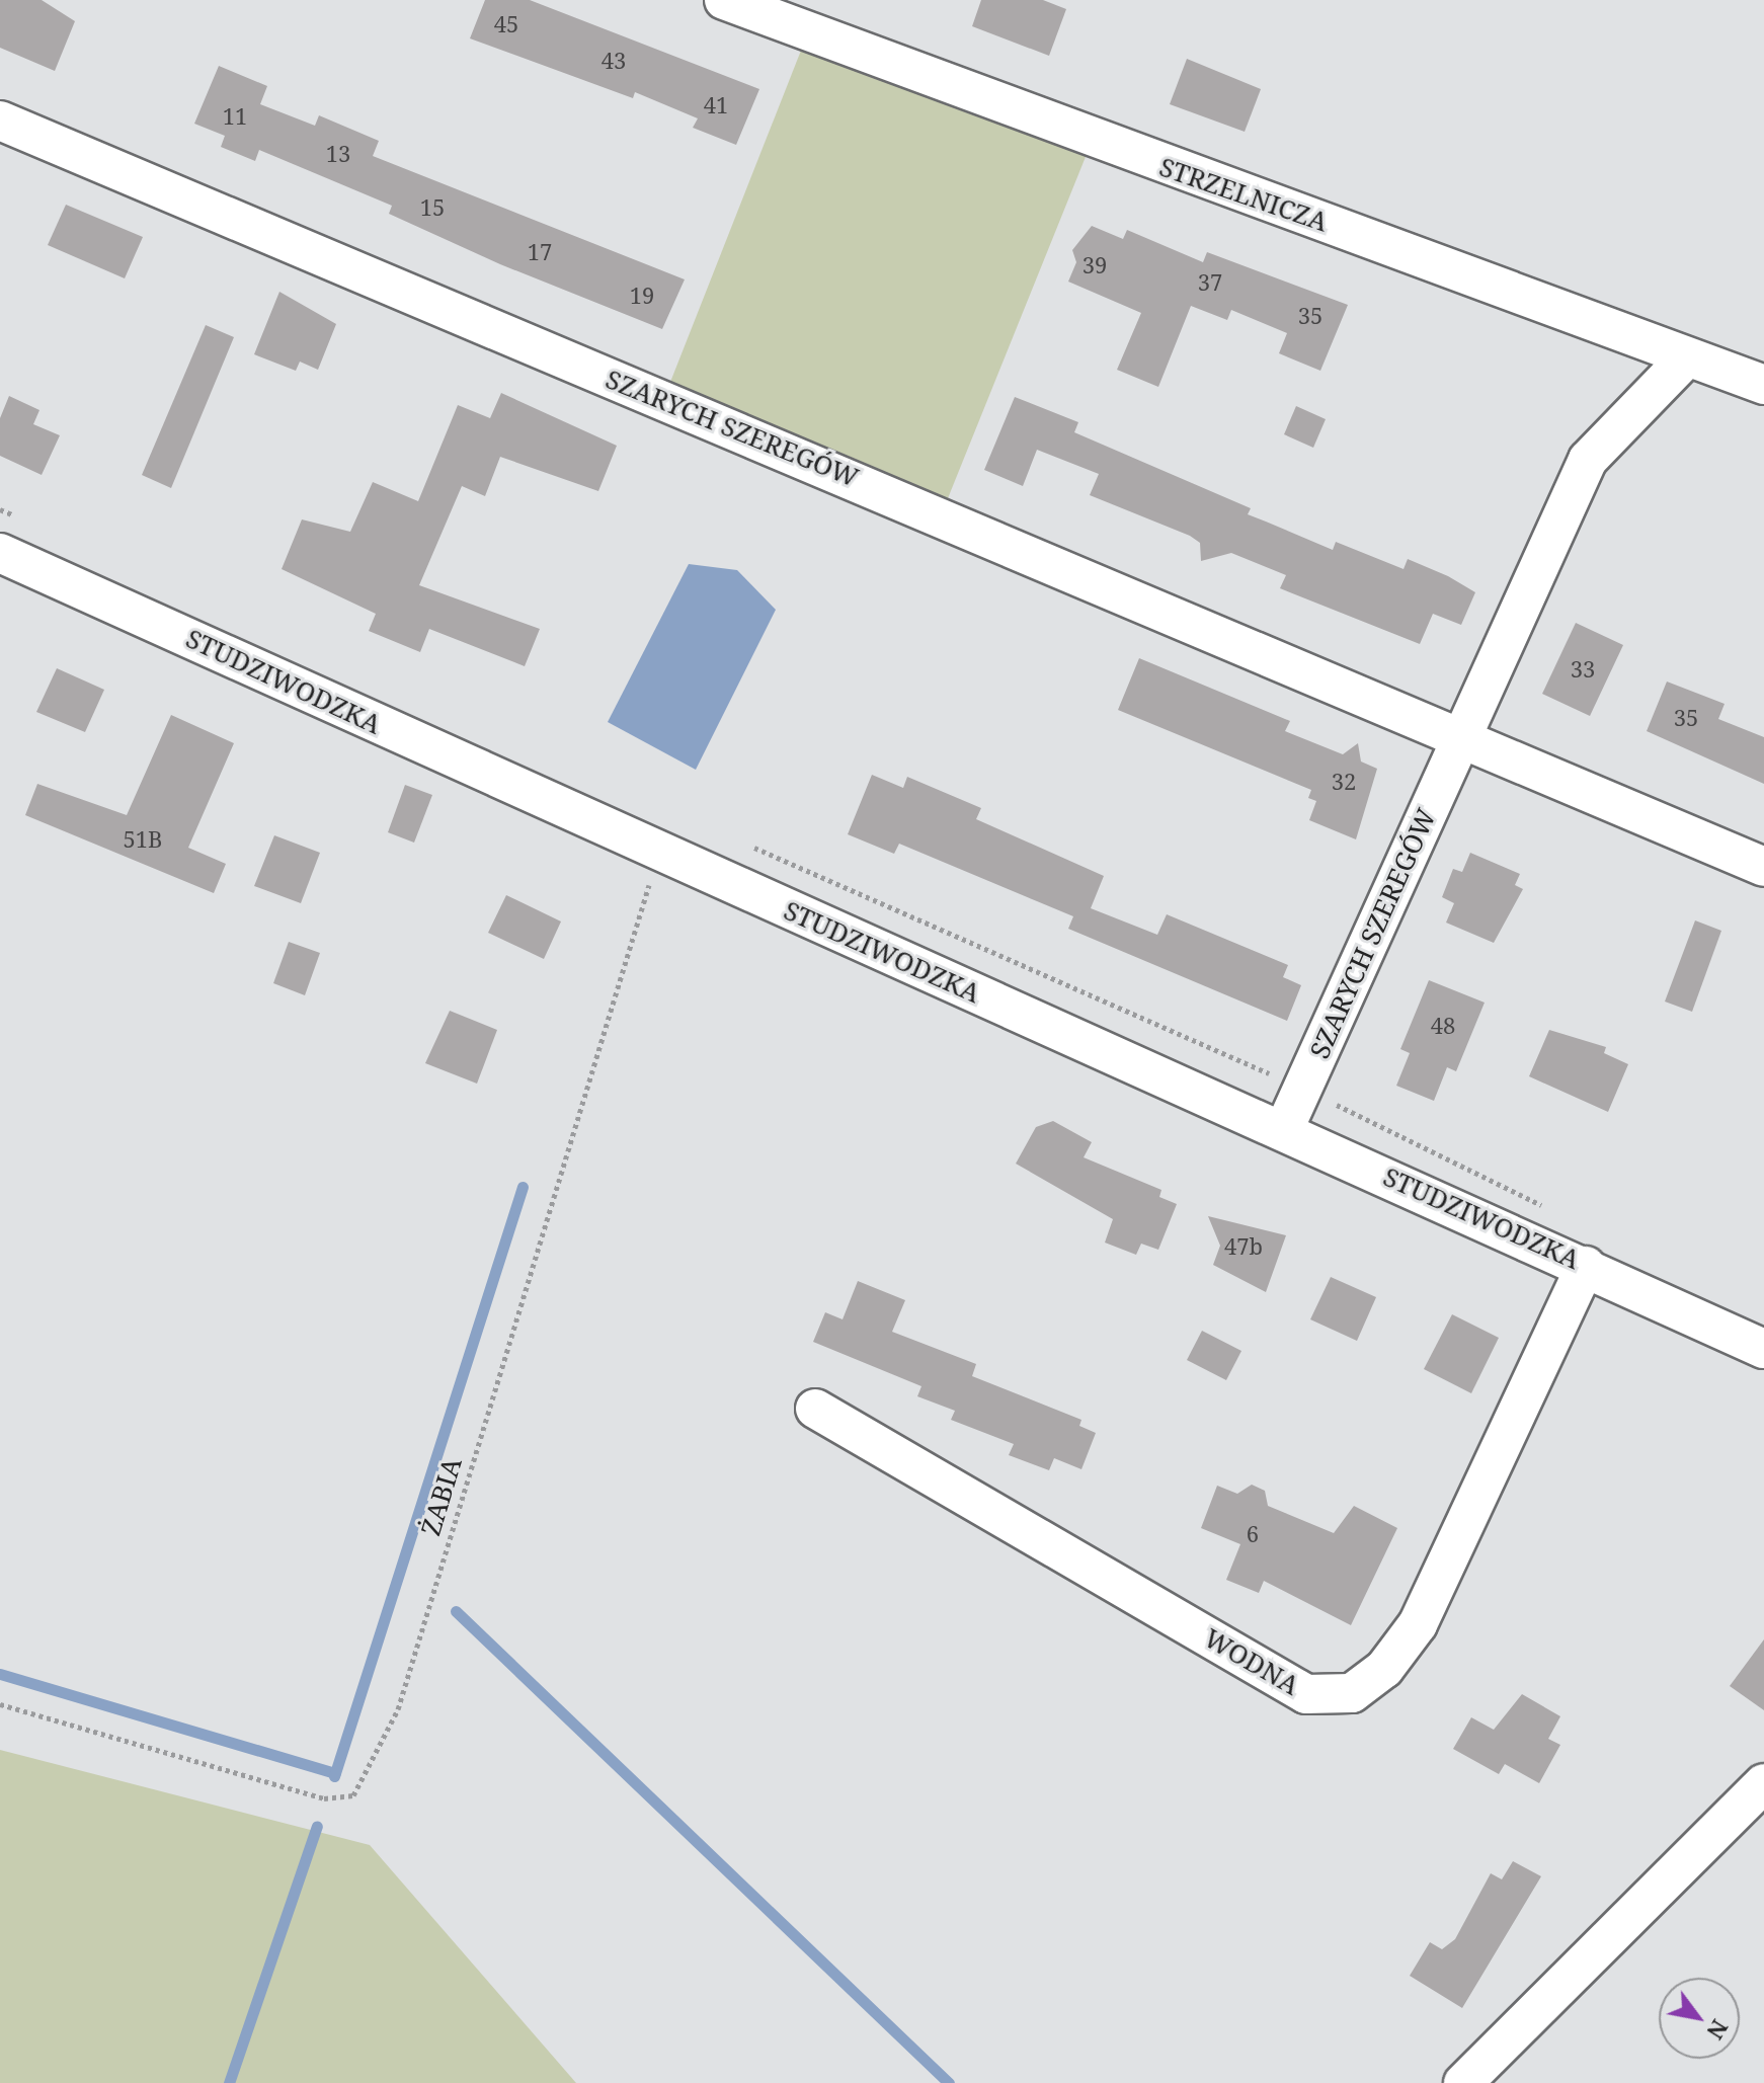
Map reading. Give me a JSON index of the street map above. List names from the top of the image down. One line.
{"streets":{"street":["STRZELNICZA","SZARYCH SZEREGÓW","STUDZIWODZKA","WODNA"],"path":["ŻABIA"]},"crossings":[["SZARYCH SZEREGÓW","STUDZIWODZKA"],["STUDZIWODZKA","ŻABIA"],["STUDZIWODZKA","WODNA"]],"house_numbers":["45","43","41","11","13","15","17","39","37","19","35","33","35","32","51B","48","47b","6"],"north":"bottom right"}
